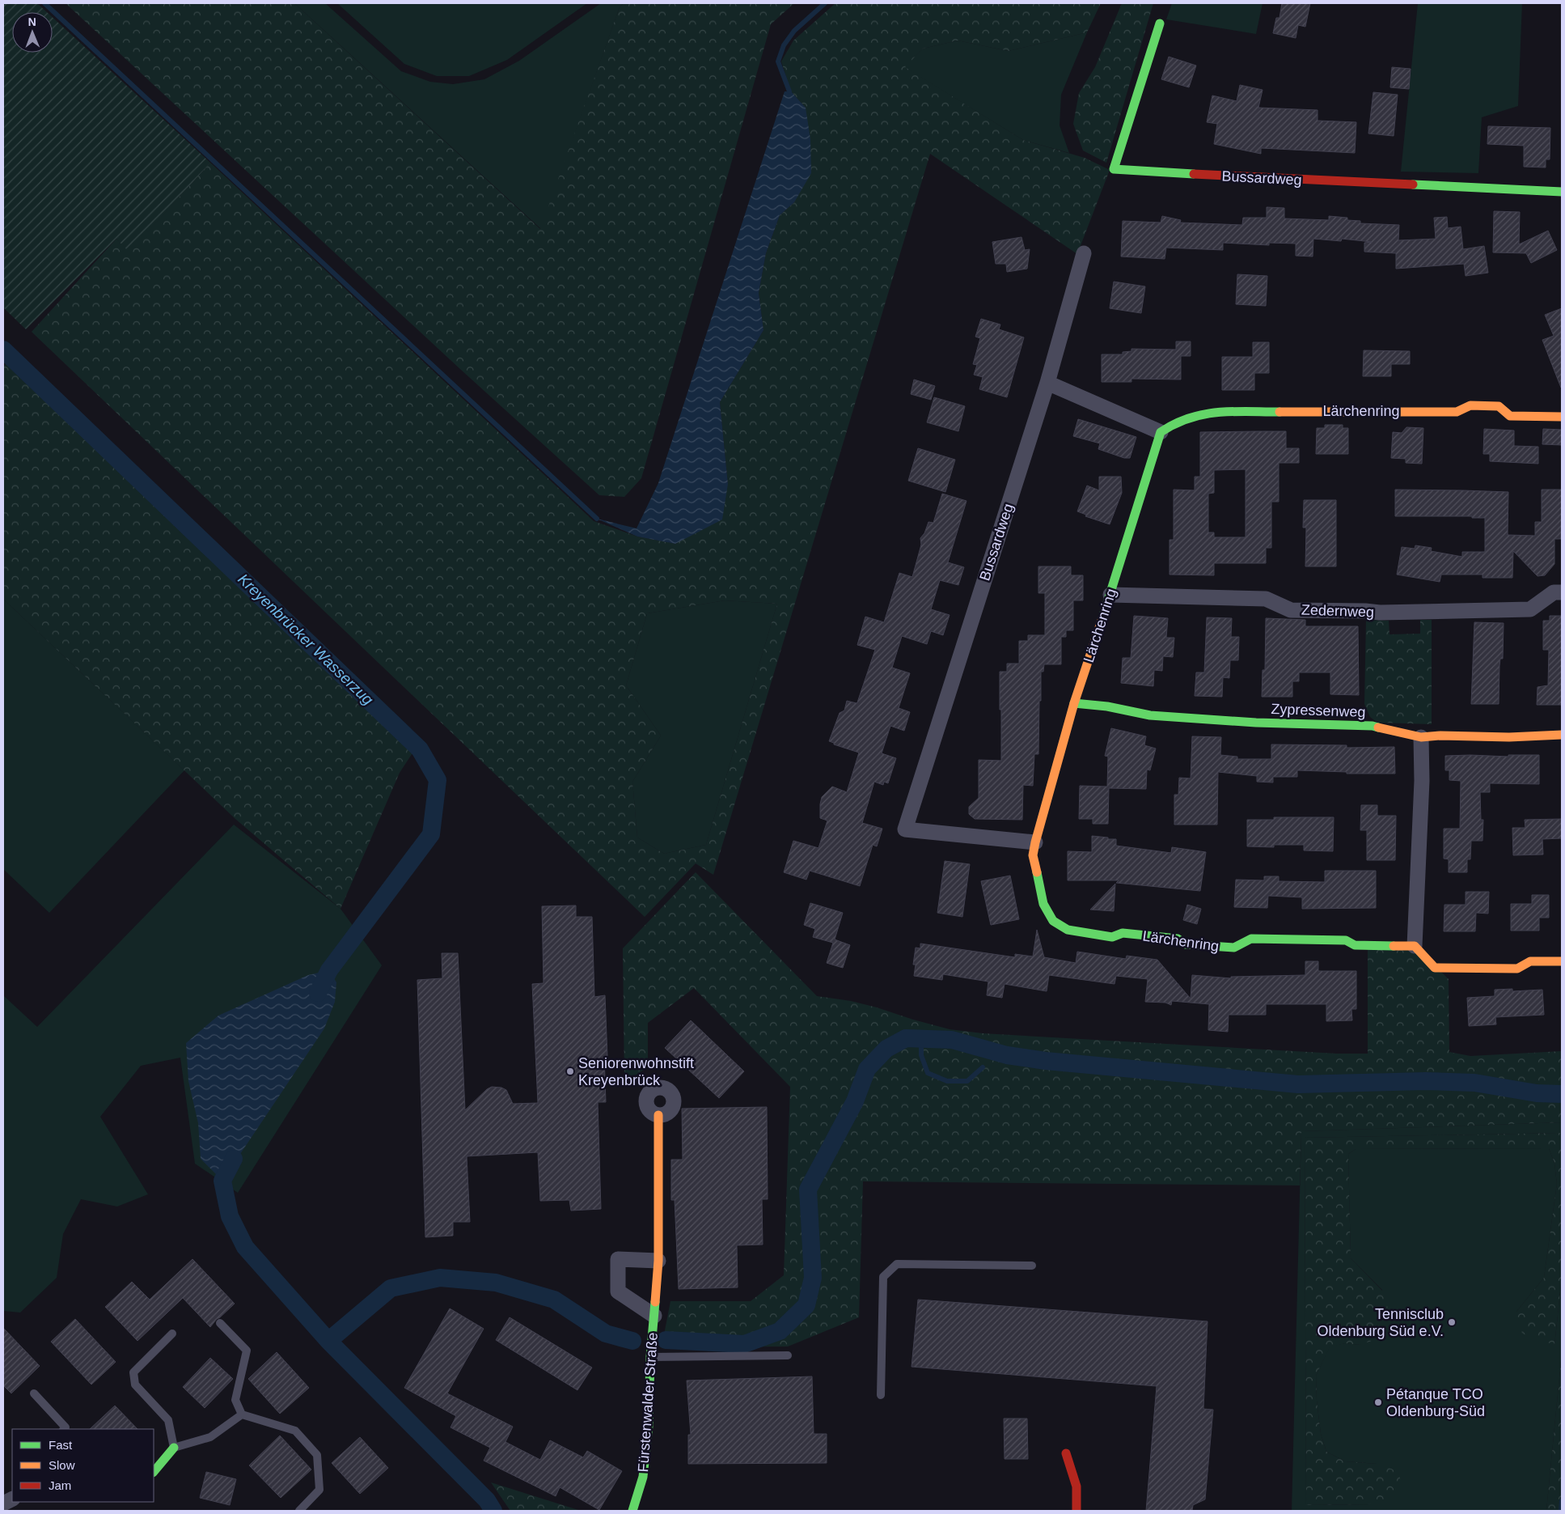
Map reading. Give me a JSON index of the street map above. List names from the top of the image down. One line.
{"streets":{"street":["Bussardweg","Lärchenring","Zedernweg","Zypressenweg","Fürstenwalder Straße"]},"crossings":[["Bussardweg","Lärchenring"],["Lärchenring","Zedernweg"],["Lärchenring","Zypressenweg"]],"water":["Kreyenbrücker Wasserzug"],"places":["Seniorenwohnstift Kreyenbrück","Tennisclub Oldenburg Süd e.V.","Pétanque TCO Oldenburg-Süd"],"legend":["Fast","Slow","Jam"],"north":"top"}
